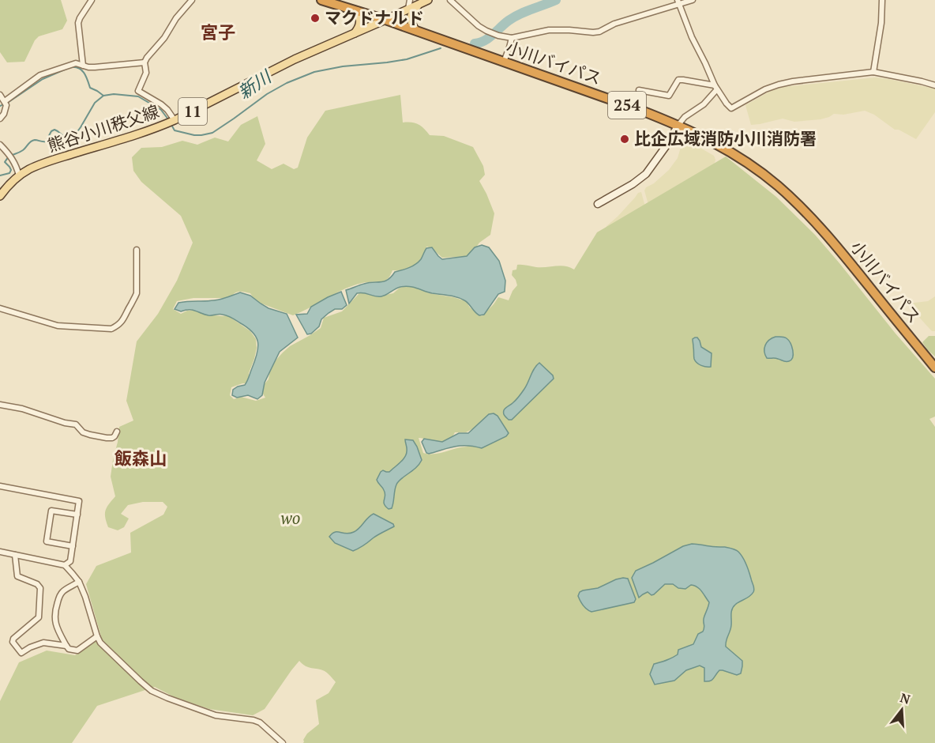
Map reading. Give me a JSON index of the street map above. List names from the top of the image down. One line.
{"streets":{"highway":["小川バイパス","254"],"main road":["11","熊谷小川秩父線"]},"crossings":[["小川バイパス","熊谷小川秩父線"]],"districts":["宮子","飯森山"],"water":["新川"],"parks":["wo"],"places":["マクドナルド","比企広域消防小川消防署"],"north":"top"}
